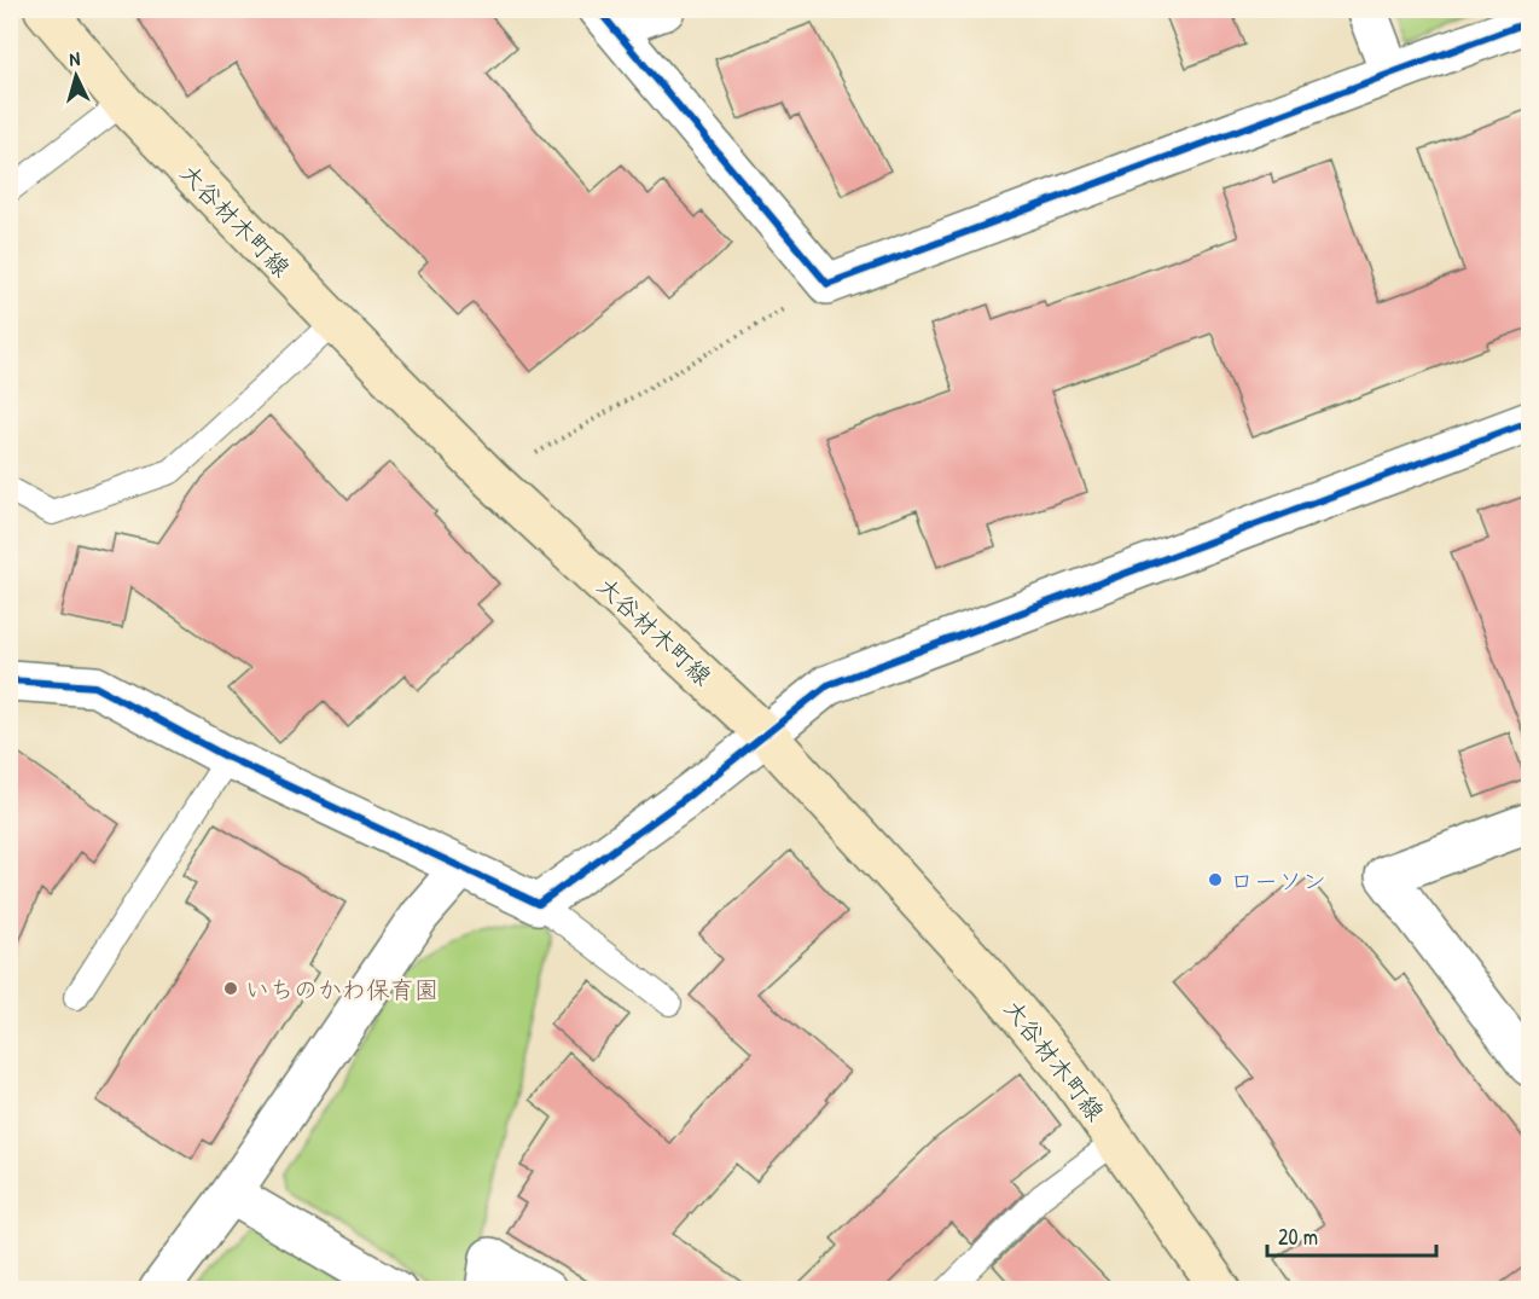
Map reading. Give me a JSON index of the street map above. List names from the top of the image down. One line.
{"streets":{"main road":["大谷材木町線"]},"places":["ローソン","いちのかわ保育園"],"scale_bar":"20 m","north":"top"}
